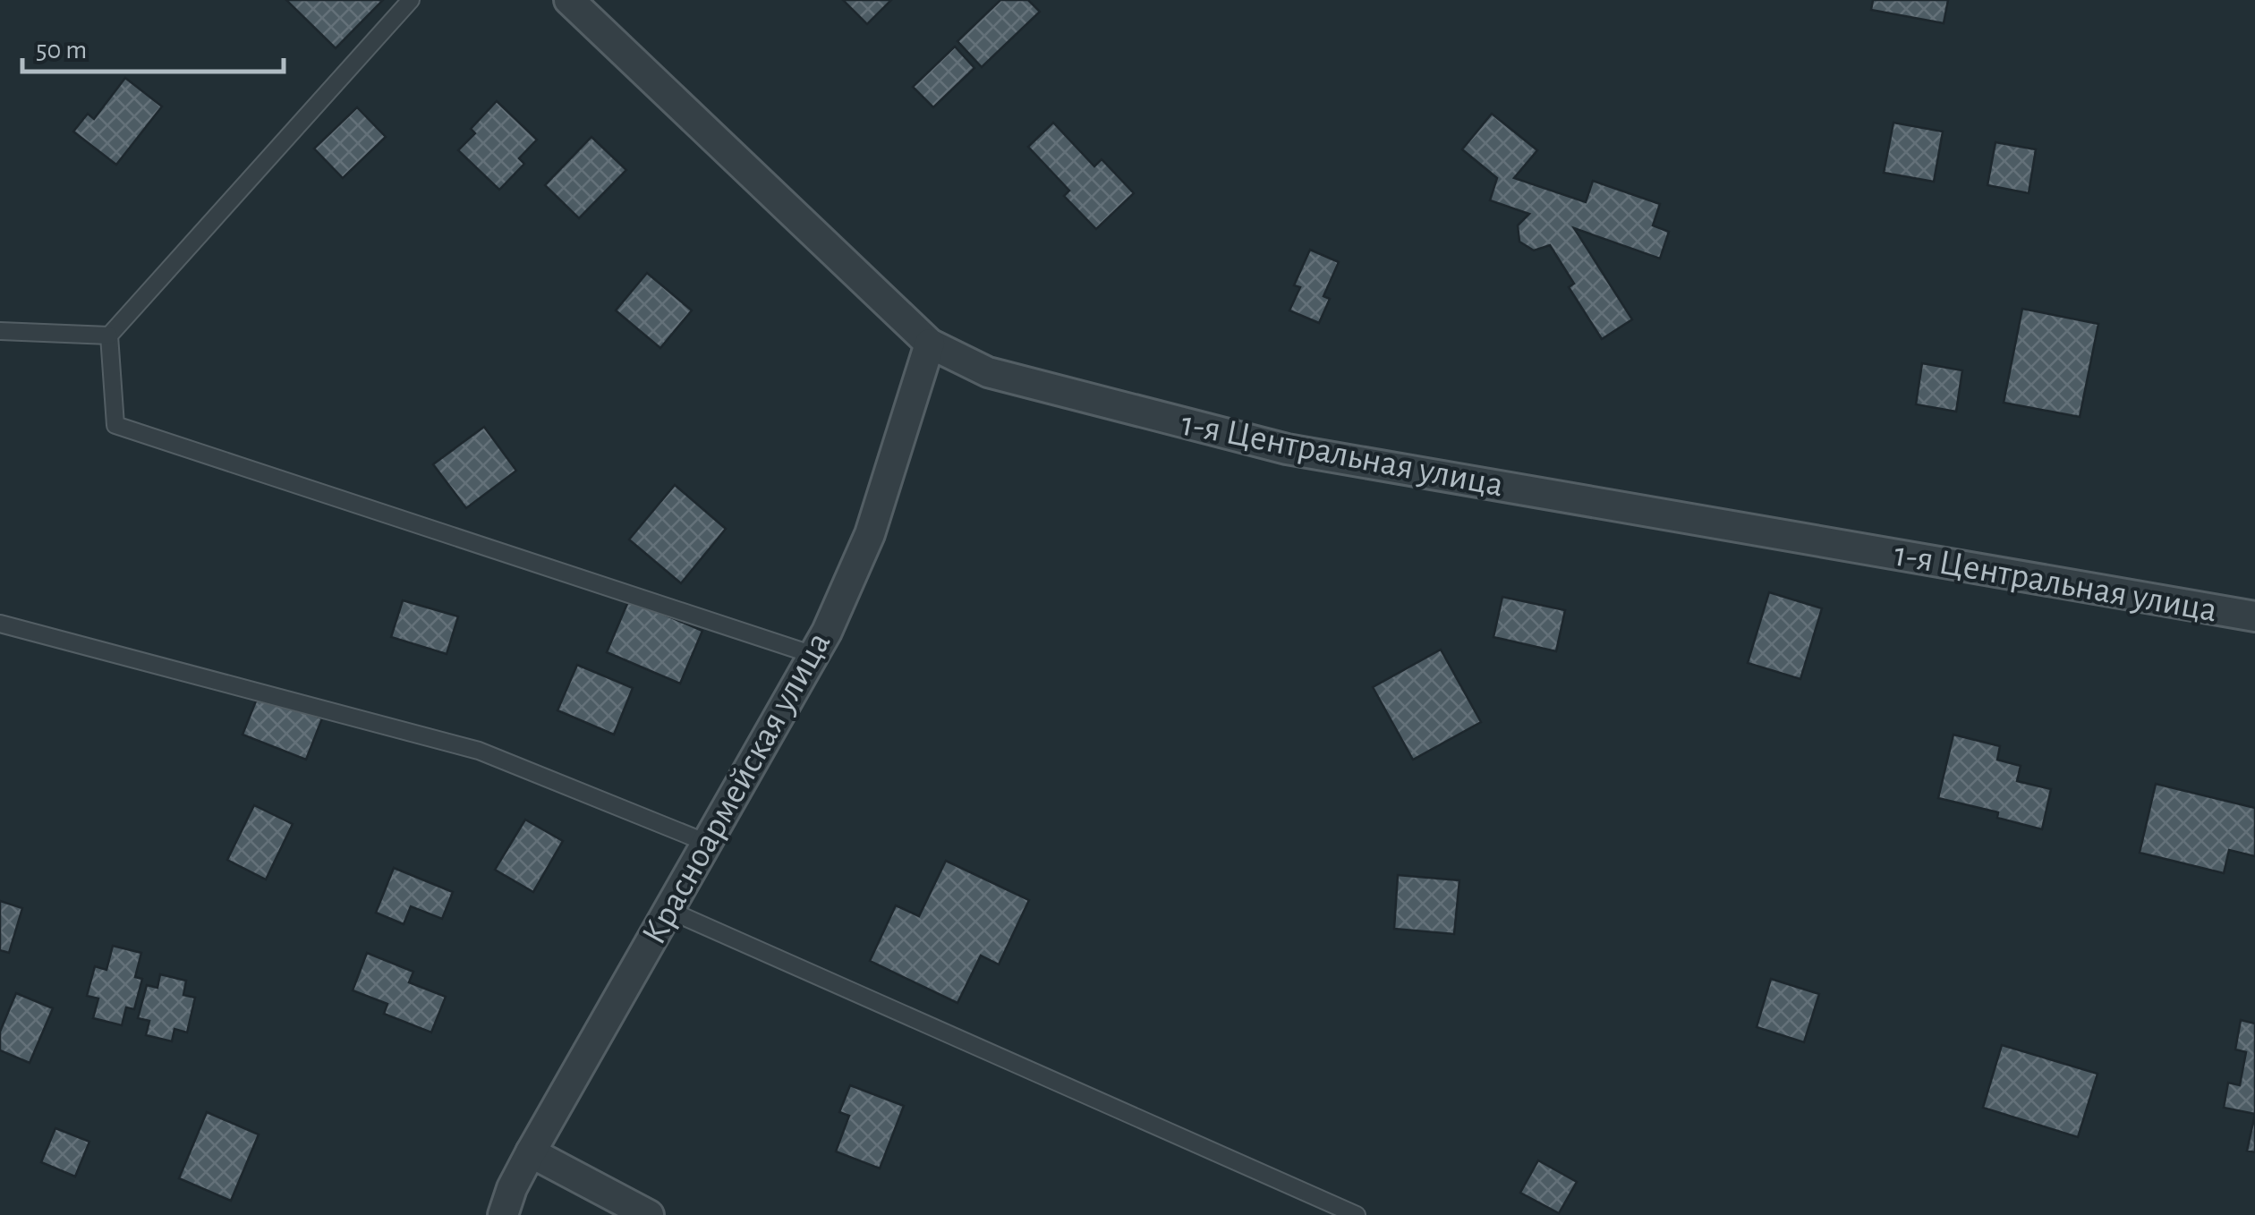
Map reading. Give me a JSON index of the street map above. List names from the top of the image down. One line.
{"streets":{"street":["1-я Центральная улица","Красноармейская улица"]},"crossings":[["1-я Центральная улица","Красноармейская улица"]],"scale_bar":"50 m"}
